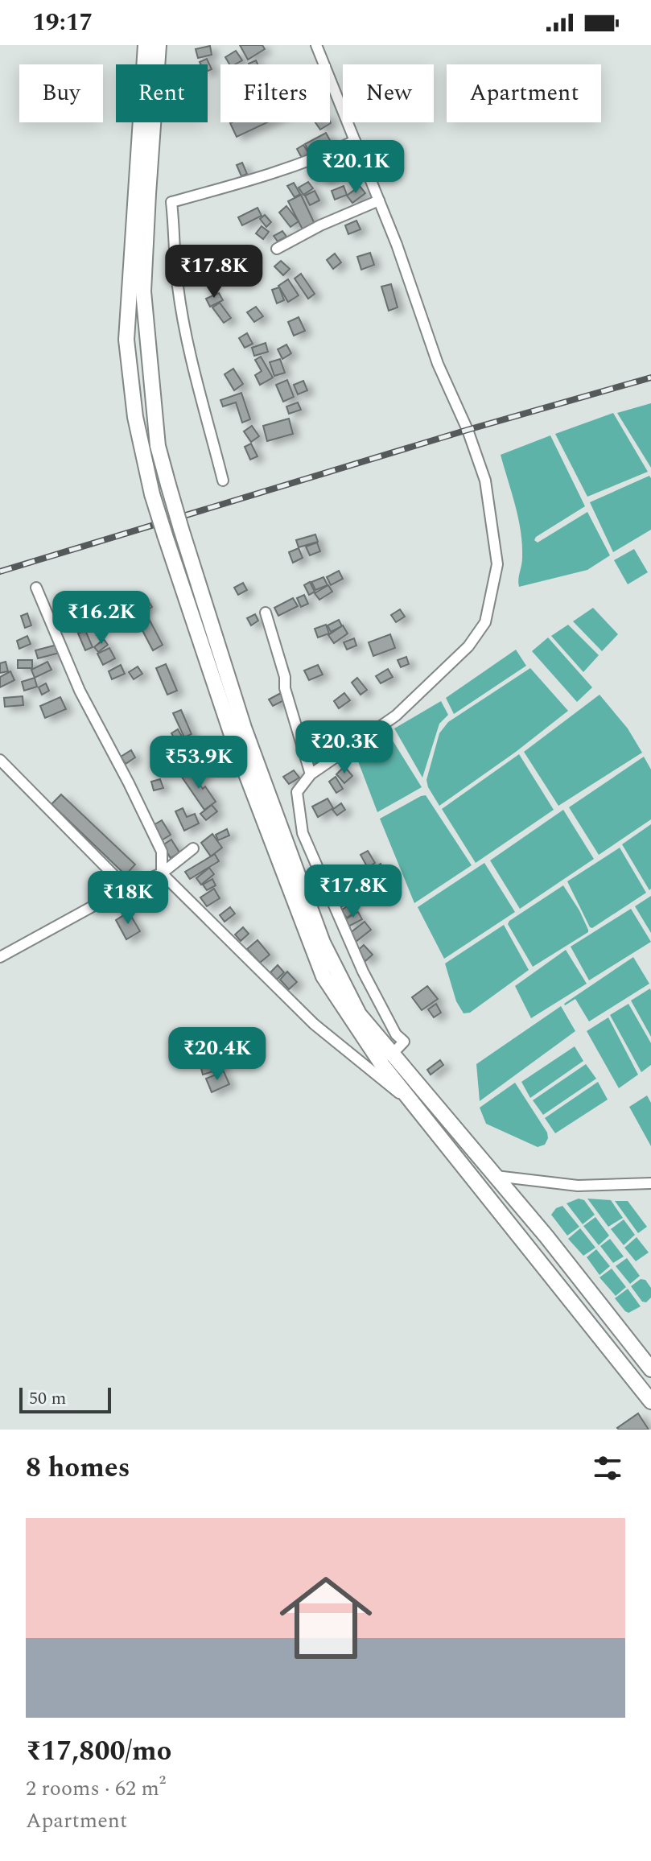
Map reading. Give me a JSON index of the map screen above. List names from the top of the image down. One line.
{"scale_bar":"50 m","page":{"status":"19:17","chip":["Buy","Rent","Filters","New","Apartment"],"price":["₹20.1K","₹17.8K","₹16.2K","₹20.3K","₹53.9K","₹17.8K","₹18K","₹20.4K"],"scale":"50 m","heading":"8 homes","list":[{"name":"₹17,800/mo","note":"2 rooms · 62 m² · Apartment"}]}}
